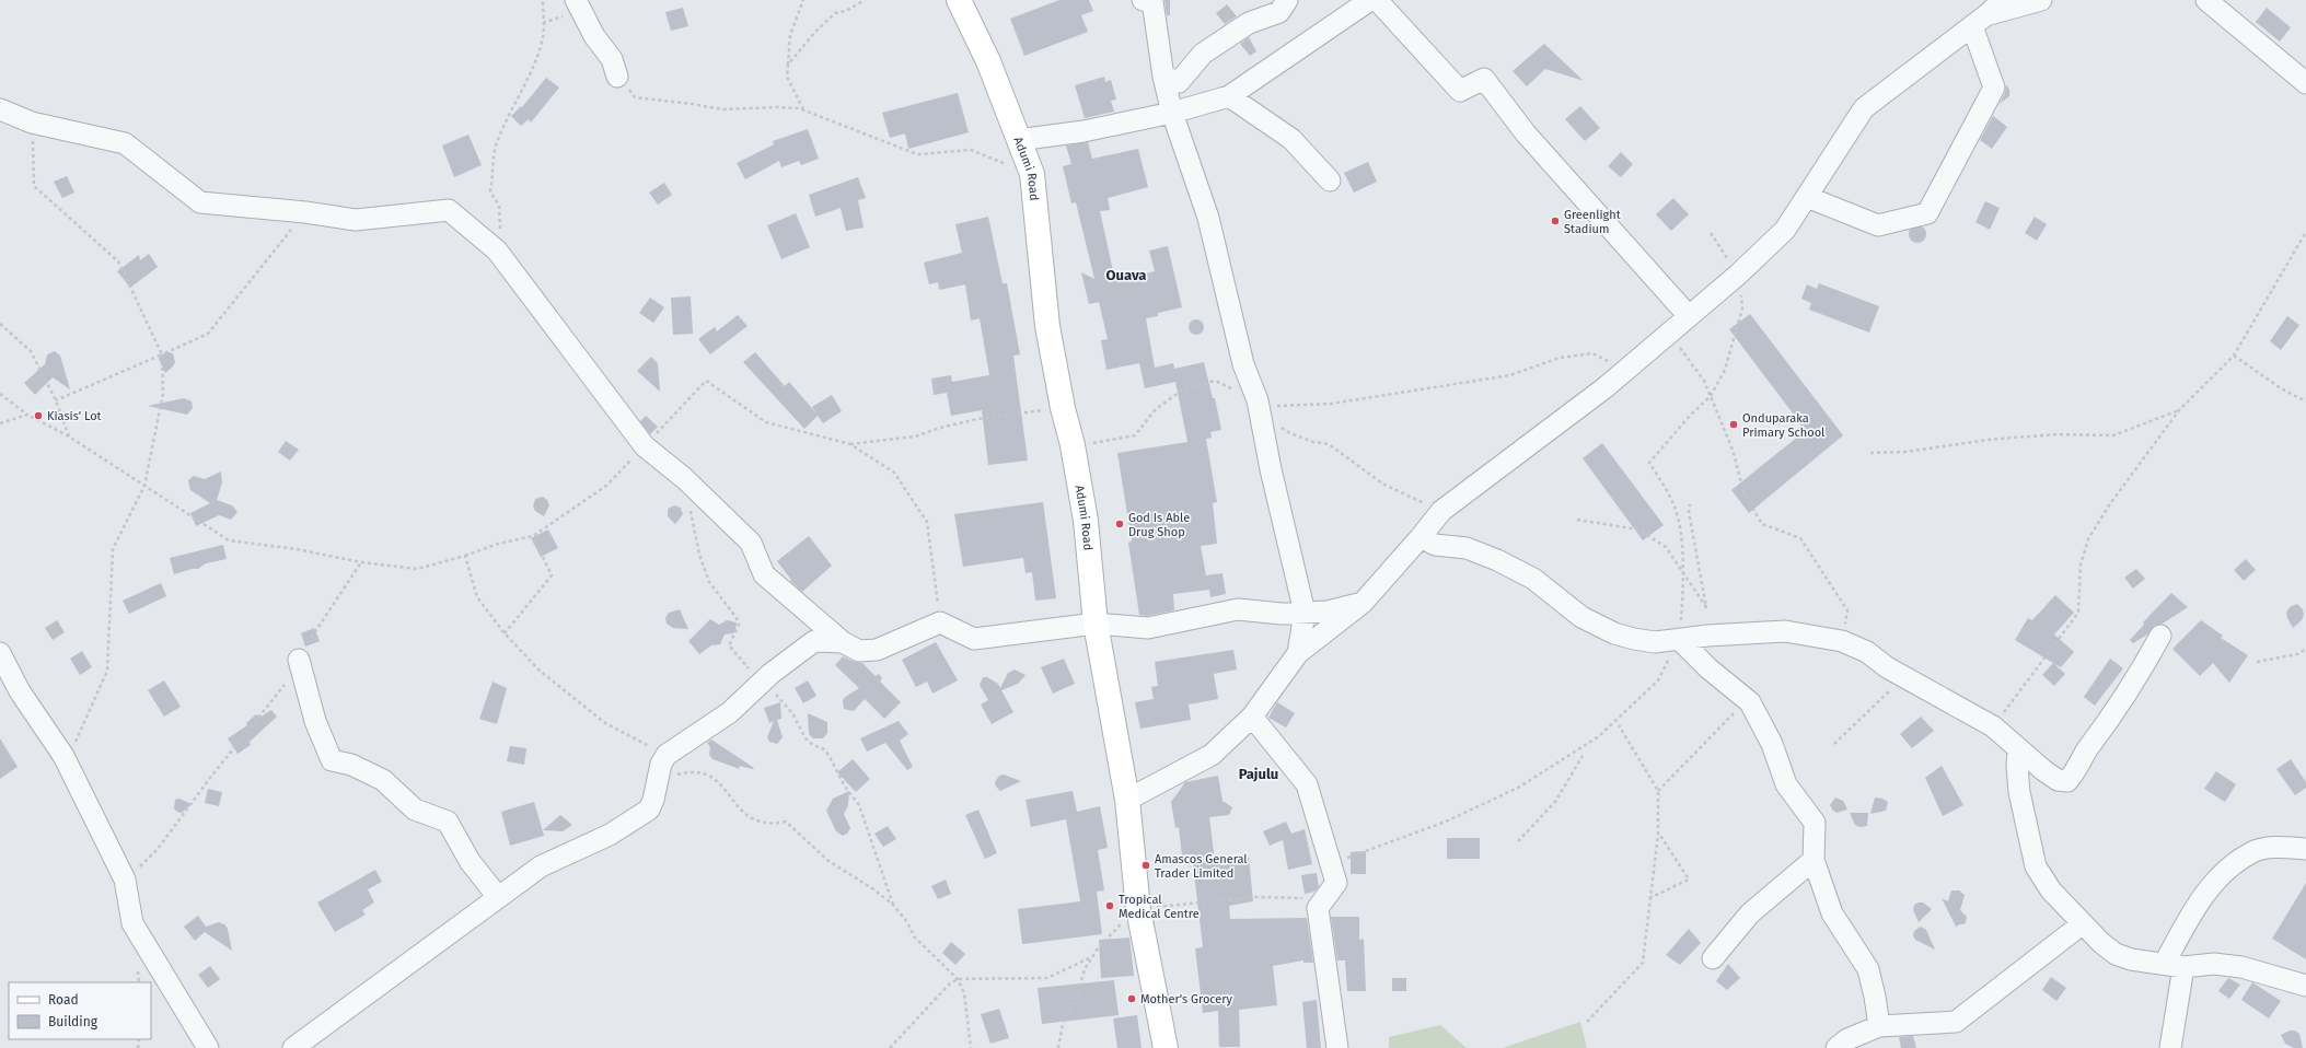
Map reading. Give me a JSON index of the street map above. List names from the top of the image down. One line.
{"streets":{"main road":["Adumi Road"]},"districts":["Ouava","Pajulu"],"places":["Greenlight Stadium","Kiasis' Lot","Onduparaka Primary School","God Is Able Drug Shop","Amascos General Trader Limited","Tropical Medical Centre","Mother's Grocery"],"legend":["Road","Building"]}
